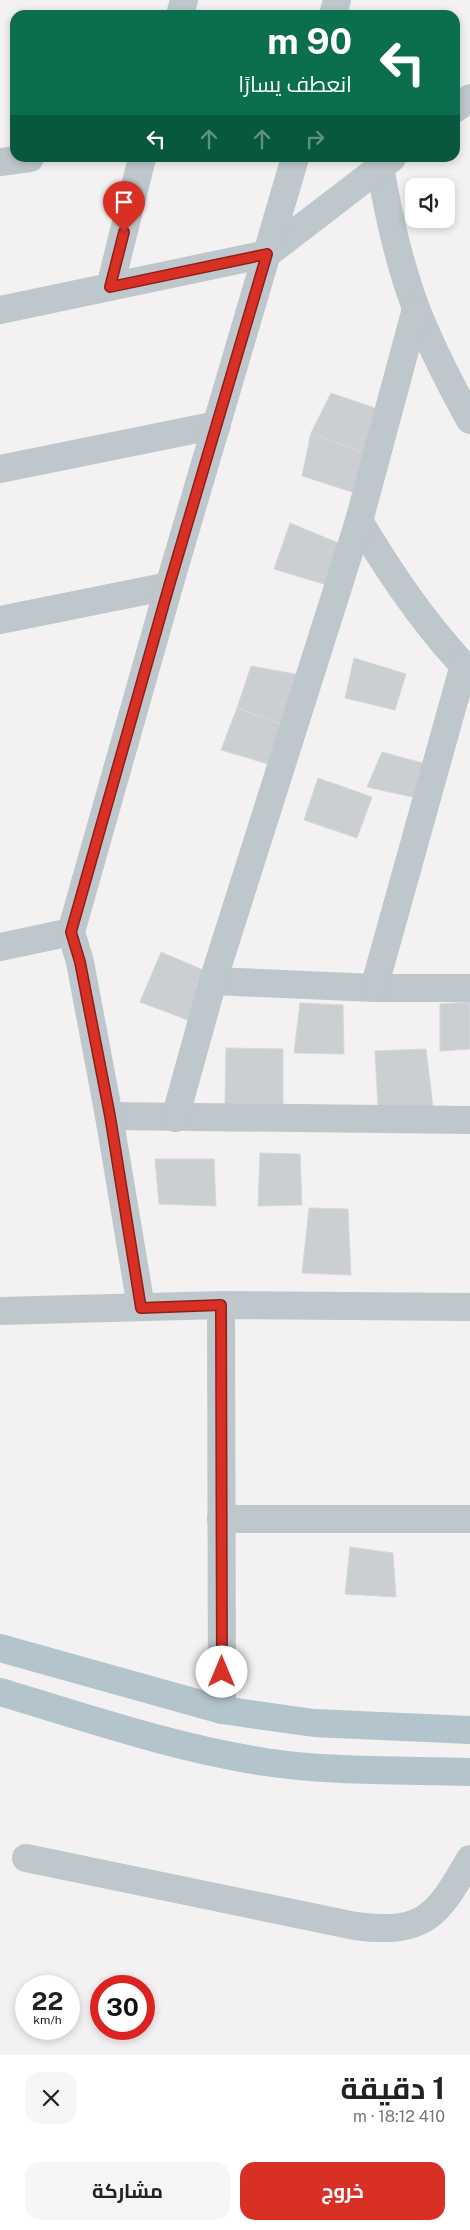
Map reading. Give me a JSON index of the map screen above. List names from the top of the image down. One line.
{"page":{"turn":["90 m","انعطف يسارًا"],"speed":"22 km/h","limit":"30","heading":["1 دقيقة","410 m · 18:12"],"buttons":["خروج","مشاركة"]}}
